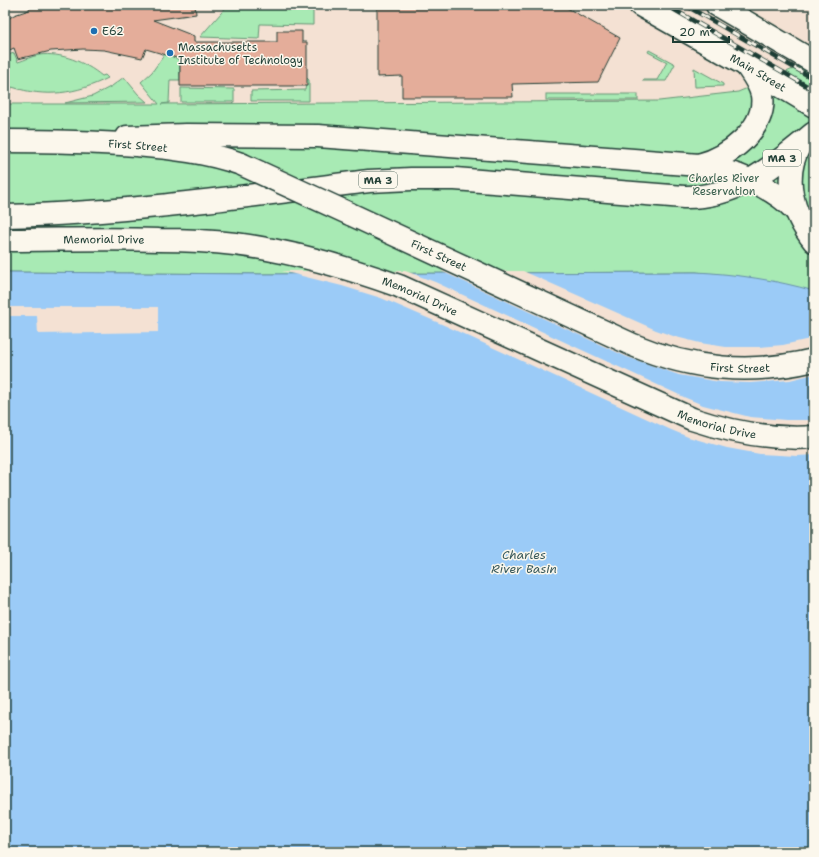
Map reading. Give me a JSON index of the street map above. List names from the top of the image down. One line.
{"streets":{"main road":["Main Street","First Street","MA 3","Memorial Drive"]},"water":["Charles River Basin"],"parks":["Charles River Reservation"],"places":["E62","Massachusetts Institute of Technology"],"scale_bar":"20 m"}
